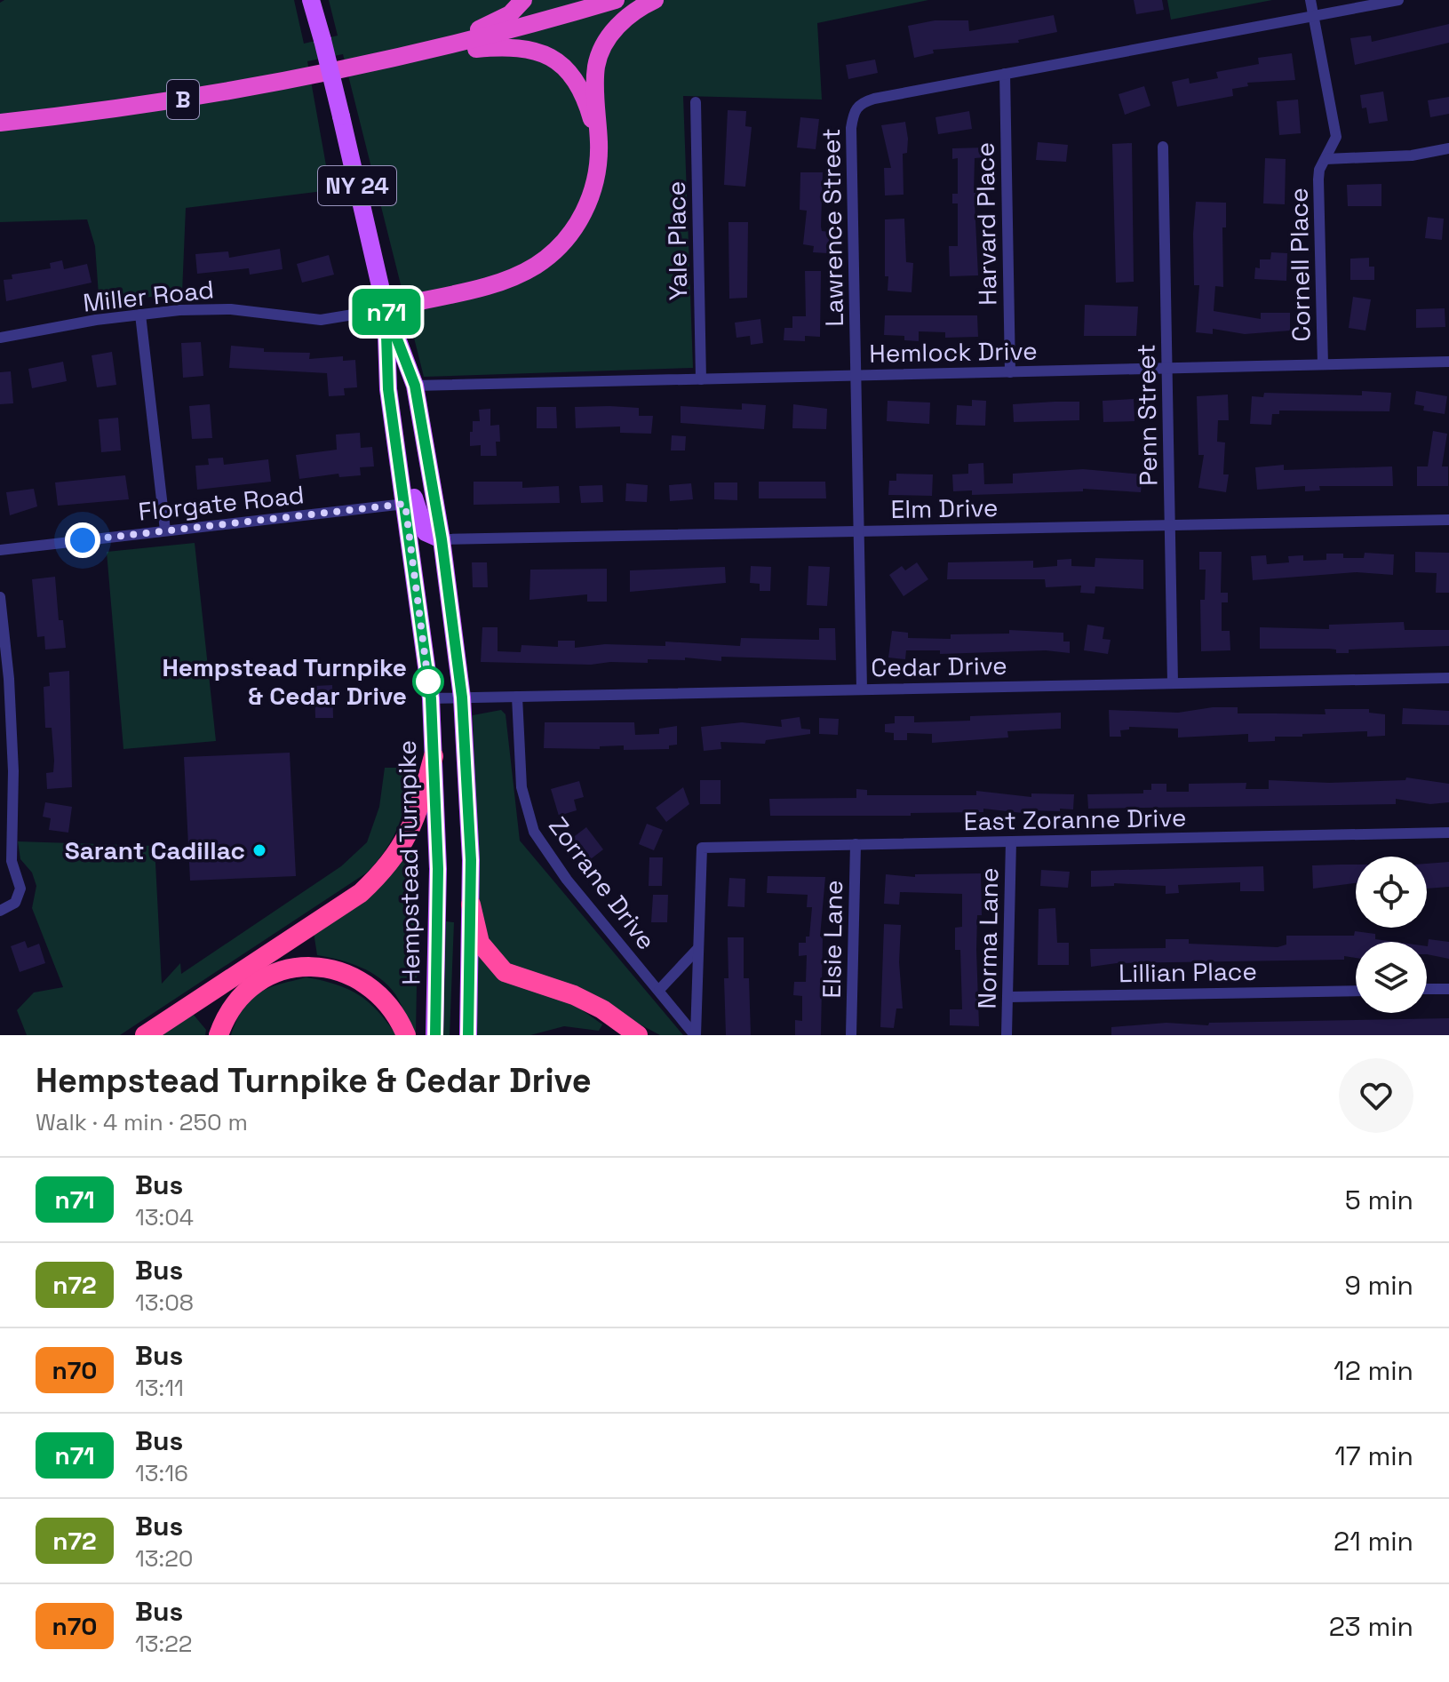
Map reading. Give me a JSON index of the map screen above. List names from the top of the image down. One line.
{"streets":{"highway":["B"],"main road":["NY 24","Hempstead Turnpike"],"street":["Harvard Place","Lawrence Street","Yale Place","Cornell Place","Miller Road","Hemlock Drive","Penn Street","Florgate Road","Elm Drive","Cedar Drive","East Zoranne Drive","Zorrane Drive","Norma Lane","Elsie Lane","Lillian Place"]},"crossings":[["Harvard Place","Lawrence Street"],["Harvard Place","Hemlock Drive"],["Lawrence Street","Cornell Place"],["Lawrence Street","Hemlock Drive"],["Lawrence Street","Elm Drive"],["Lawrence Street","Cedar Drive"],["Yale Place","Hemlock Drive"],["Cornell Place","Hemlock Drive"],["Miller Road","Hempstead Turnpike"],["Hemlock Drive","Penn Street"],["Hemlock Drive","Hempstead Turnpike"],["Penn Street","Elm Drive"],["Penn Street","Cedar Drive"],["Florgate Road","Hempstead Turnpike"],["Elm Drive","Hempstead Turnpike"],["Cedar Drive","Hempstead Turnpike"],["Cedar Drive","Zorrane Drive"],["East Zoranne Drive","Norma Lane"],["East Zoranne Drive","Elsie Lane"],["Norma Lane","Lillian Place"]],"places":["Hempstead Turnpike & Cedar Drive","Sarant Cadillac"],"lines":["bus line n71"],"page":{"on_map":"n71","heading":["Hempstead Turnpike & Cedar Drive","Walk · 4 min · 250 m"],"list":[{"mark":"n71","name":"Bus","note":"13:04","value":"5 min"},{"mark":"n72","name":"Bus","note":"13:08","value":"9 min"},{"mark":"n70","name":"Bus","note":"13:11","value":"12 min"},{"mark":"n71","name":"Bus","note":"13:16","value":"17 min"},{"mark":"n72","name":"Bus","note":"13:20","value":"21 min"},{"mark":"n70","name":"Bus","note":"13:22","value":"23 min"}]}}
